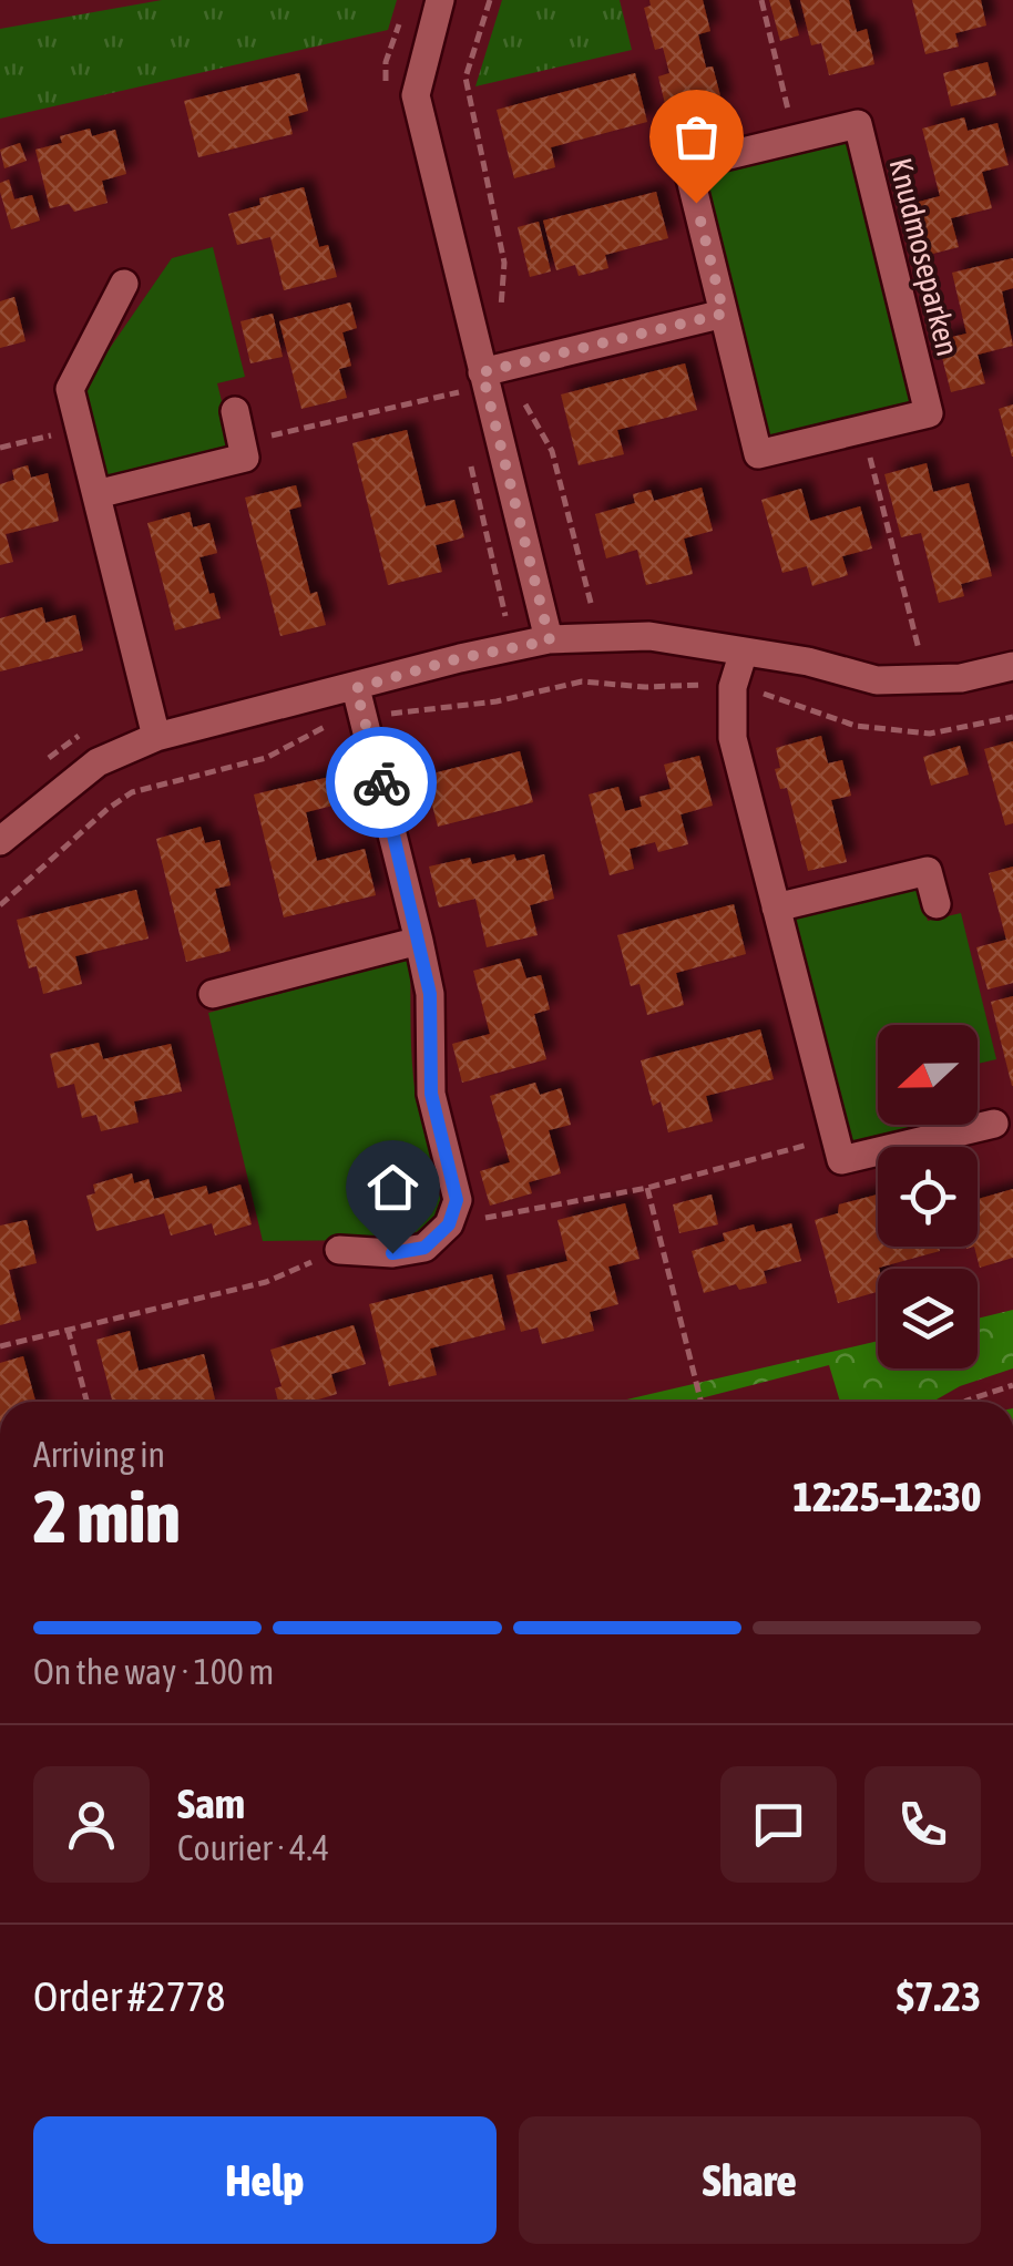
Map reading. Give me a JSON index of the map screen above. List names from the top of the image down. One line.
{"streets":{"street":["Knudmoseparken"]},"north":"left","page":{"heading":["2 min","Arriving in","12:25–12:30"],"panel":["Sam","Courier · 4.4","Order #2778","$7.23"],"bar":"On the way · 100 m","buttons":["Help","Share"]}}
